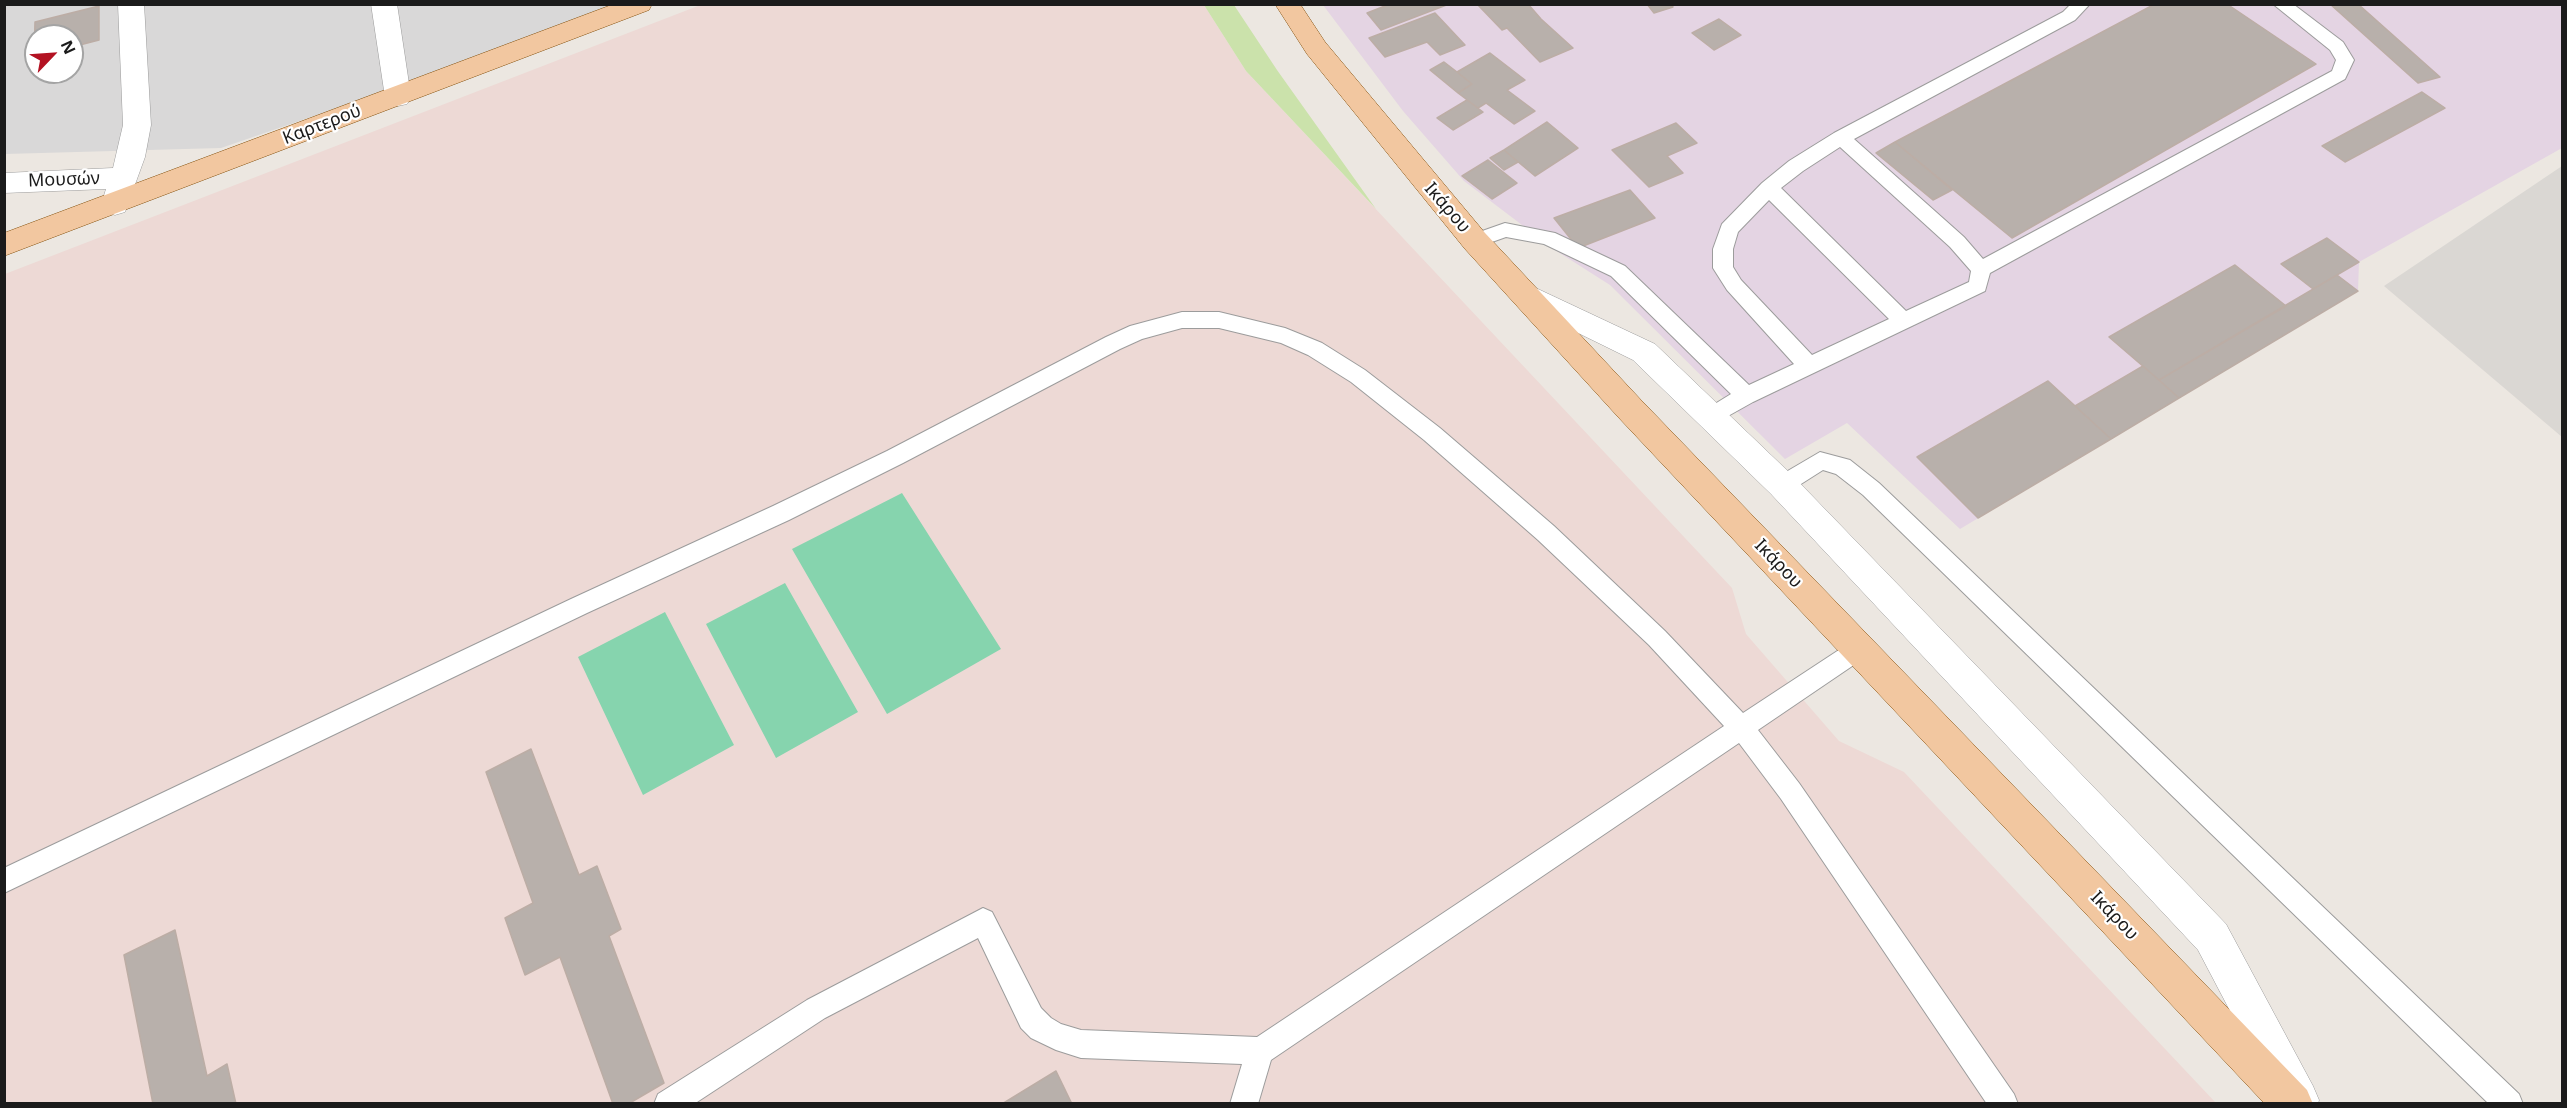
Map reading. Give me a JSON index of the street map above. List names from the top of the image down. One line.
{"streets":{"main road":["Καρτερού","Ικάρου"],"street":["Μουσών"]},"north":"top right"}
